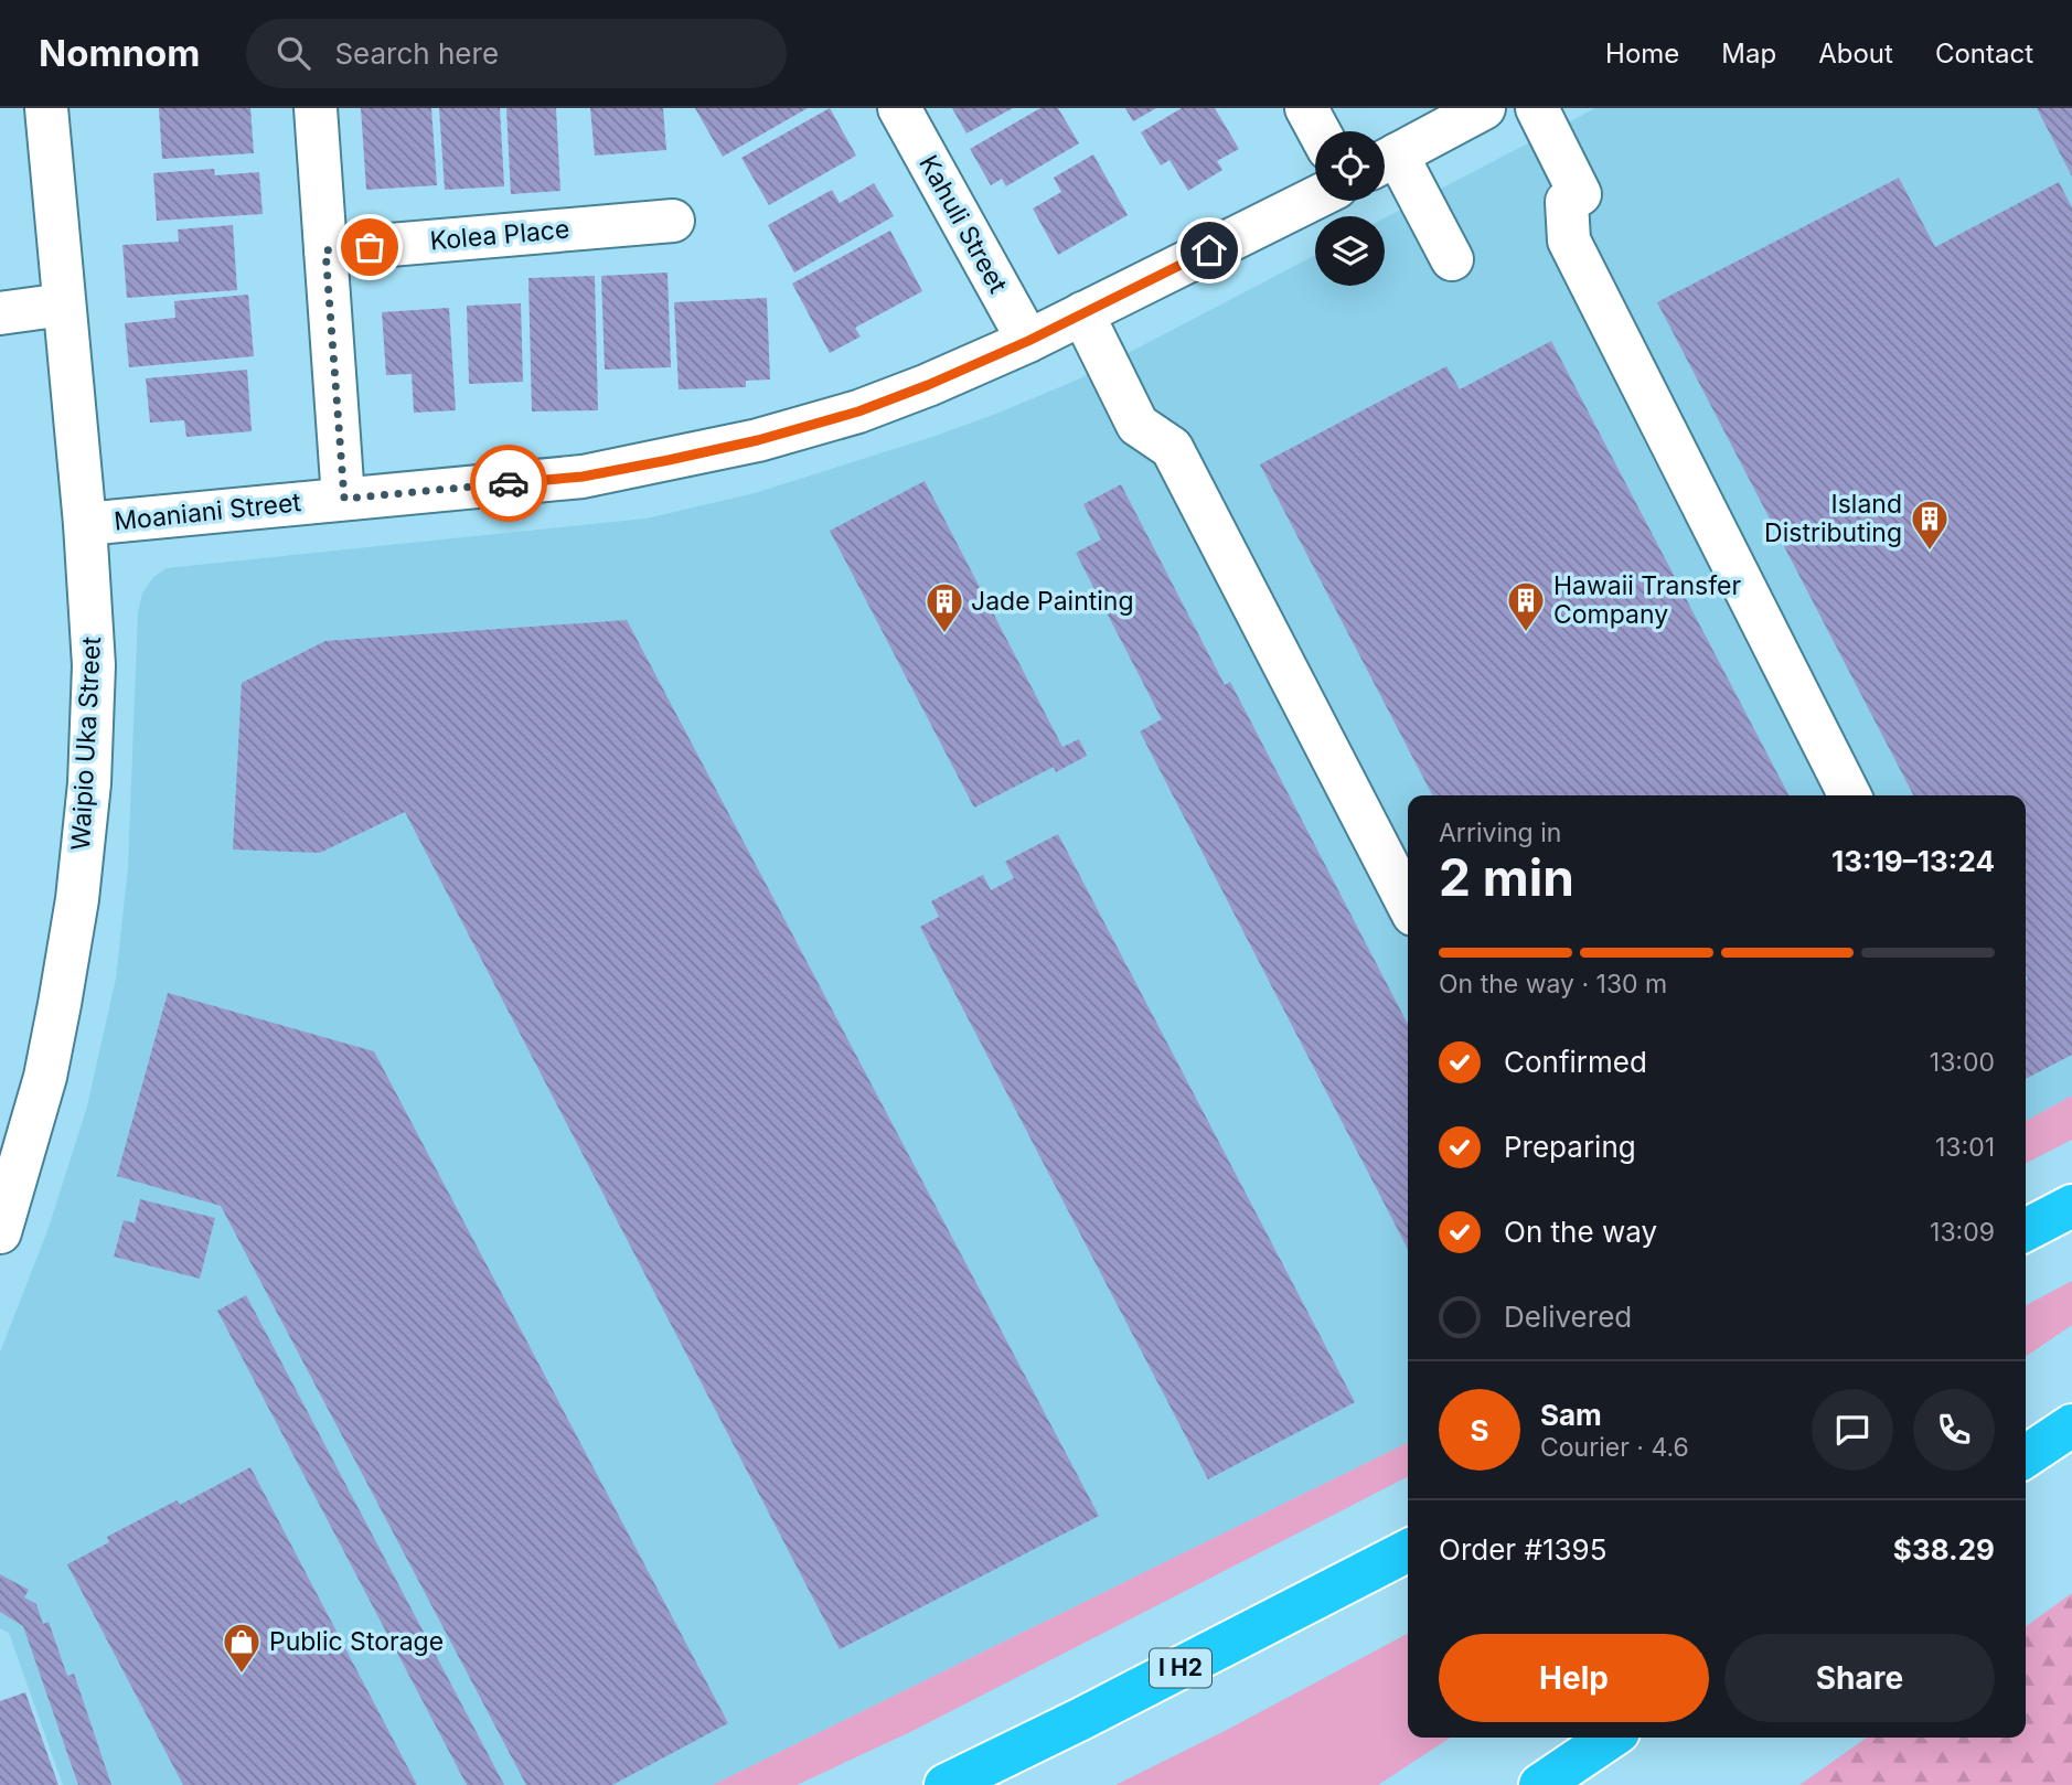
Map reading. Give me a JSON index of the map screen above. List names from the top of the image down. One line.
{"streets":{"highway":["I H2"],"street":["Kahuli Street","Kolea Place","Moaniani Street","Waipio Uka Street"]},"crossings":[["Kahuli Street","Moaniani Street"],["Moaniani Street","Waipio Uka Street"]],"places":{"building":["Island Distributing","Hawaii Transfer Company","Jade Painting"],"shop":["Public Storage"]},"page":{"header":"Nomnom","search":"Search here","nav":["Home","Map","About","Contact"],"heading":["2 min","Arriving in","13:19–13:24"],"panel":["Sam","Courier · 4.6","Order #1395","$38.29"],"bar":"On the way · 130 m","list":[["Confirmed","13:00"],["Preparing","13:01"],["On the way","13:09"],"Delivered"],"round":"S","buttons":["Help","Share"]}}
